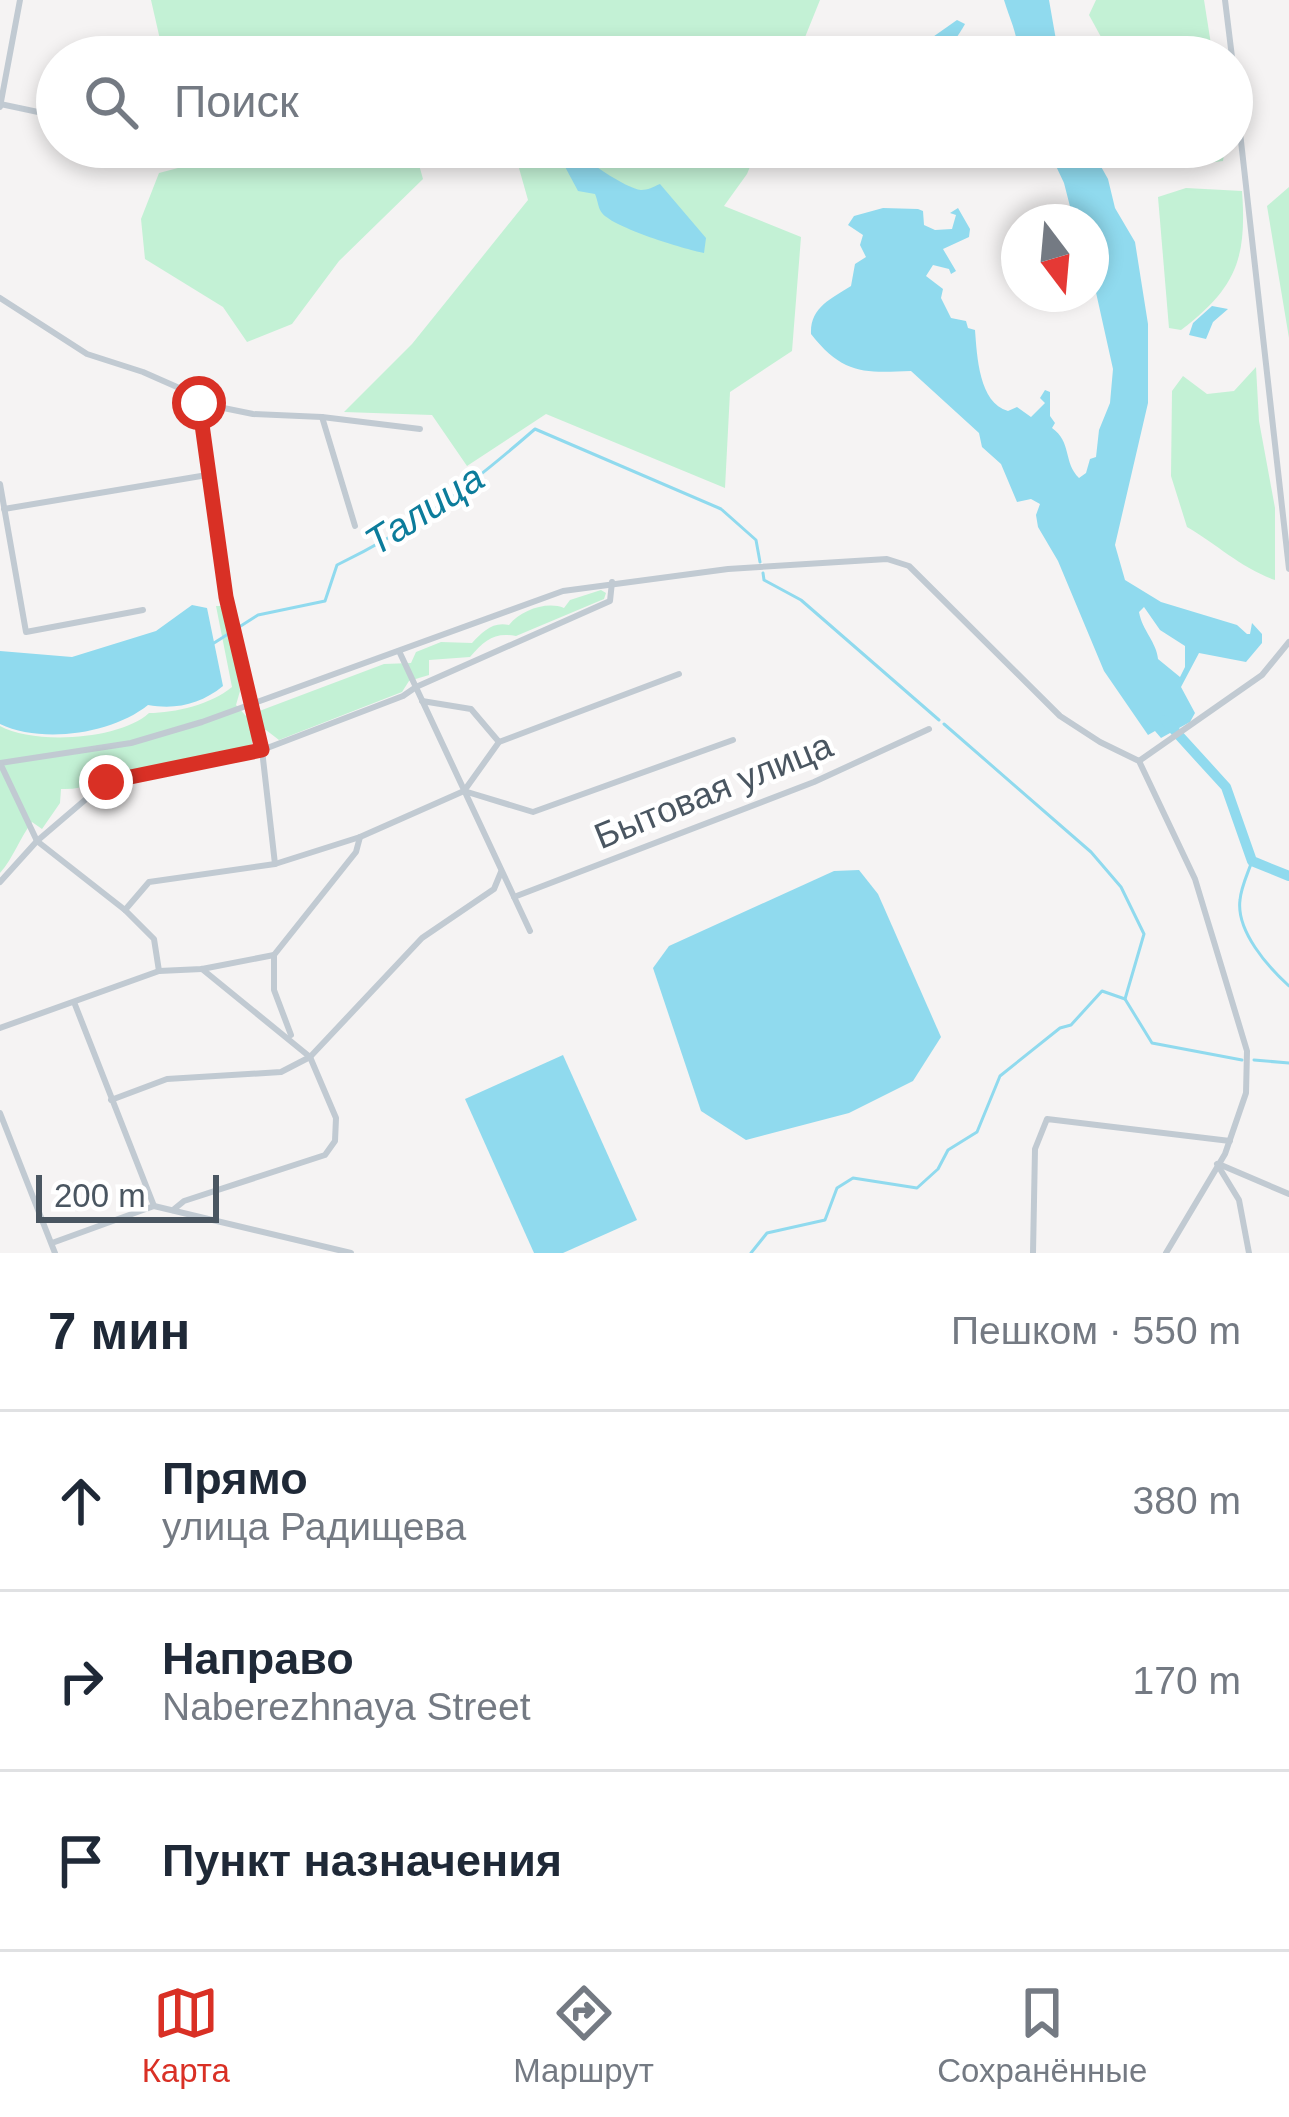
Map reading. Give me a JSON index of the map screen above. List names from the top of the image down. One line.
{"streets":{"street":["Бытовая улица"]},"water":["Талица"],"scale_bar":"200 m","north":"bottom","page":{"search":"Поиск","scale":"200 m","heading":["7 мин","Пешком · 550 m"],"list":[["Прямо","улица Радищева","380 m"],["Направо","Naberezhnaya Street","170 m"],"Пункт назначения"],"nav":["Карта","Маршрут","Сохранённые"]}}
